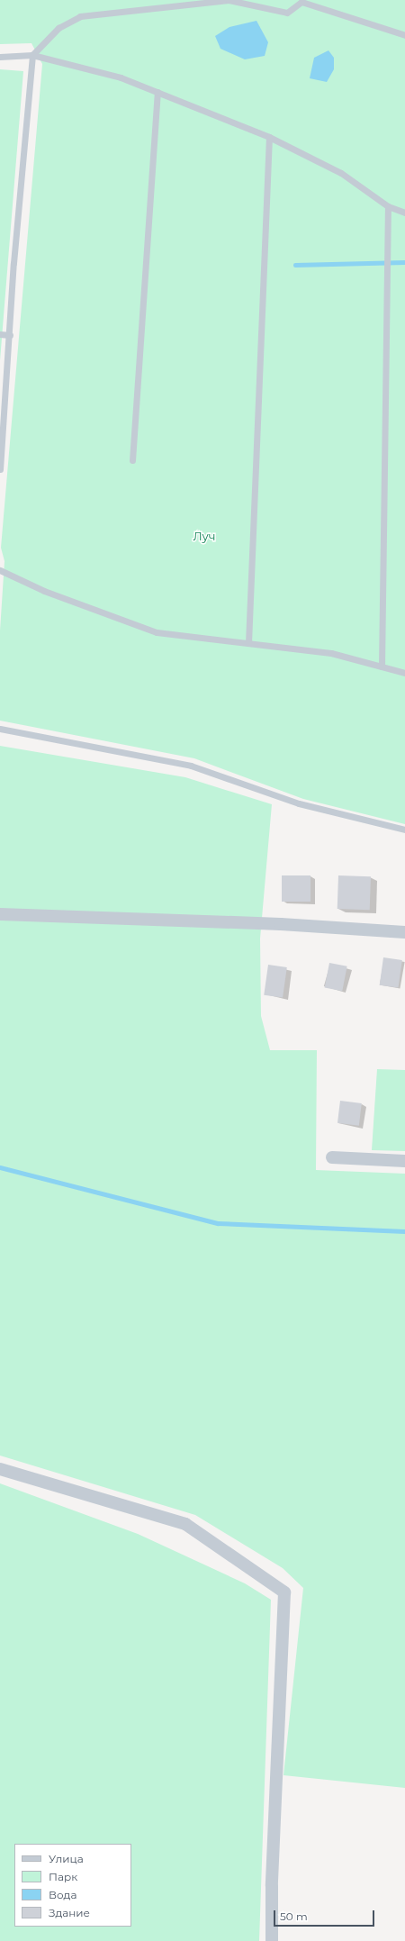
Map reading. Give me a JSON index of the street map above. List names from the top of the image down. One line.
{"parks":["Луч"],"legend":["Улица","Парк","Вода","Здание"],"scale_bar":"50 m"}
